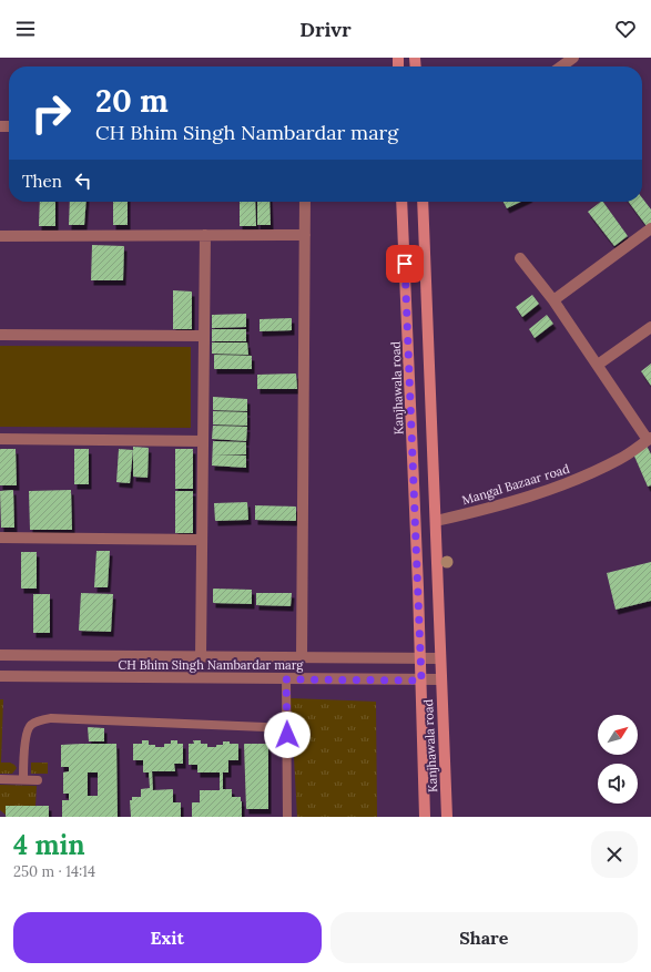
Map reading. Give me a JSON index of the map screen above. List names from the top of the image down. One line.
{"streets":{"main road":["Kanjhawala road"],"street":["Mangal Bazaar road","CH Bhim Singh Nambardar marg"]},"crossings":[["Kanjhawala road","Mangal Bazaar road"],["Kanjhawala road","CH Bhim Singh Nambardar marg"]],"north":"top right","page":{"header":"Drivr","turn":["20 m","CH Bhim Singh Nambardar marg"],"then":"Then","heading":["4 min","250 m · 14:14"],"buttons":["Exit","Share"]}}
